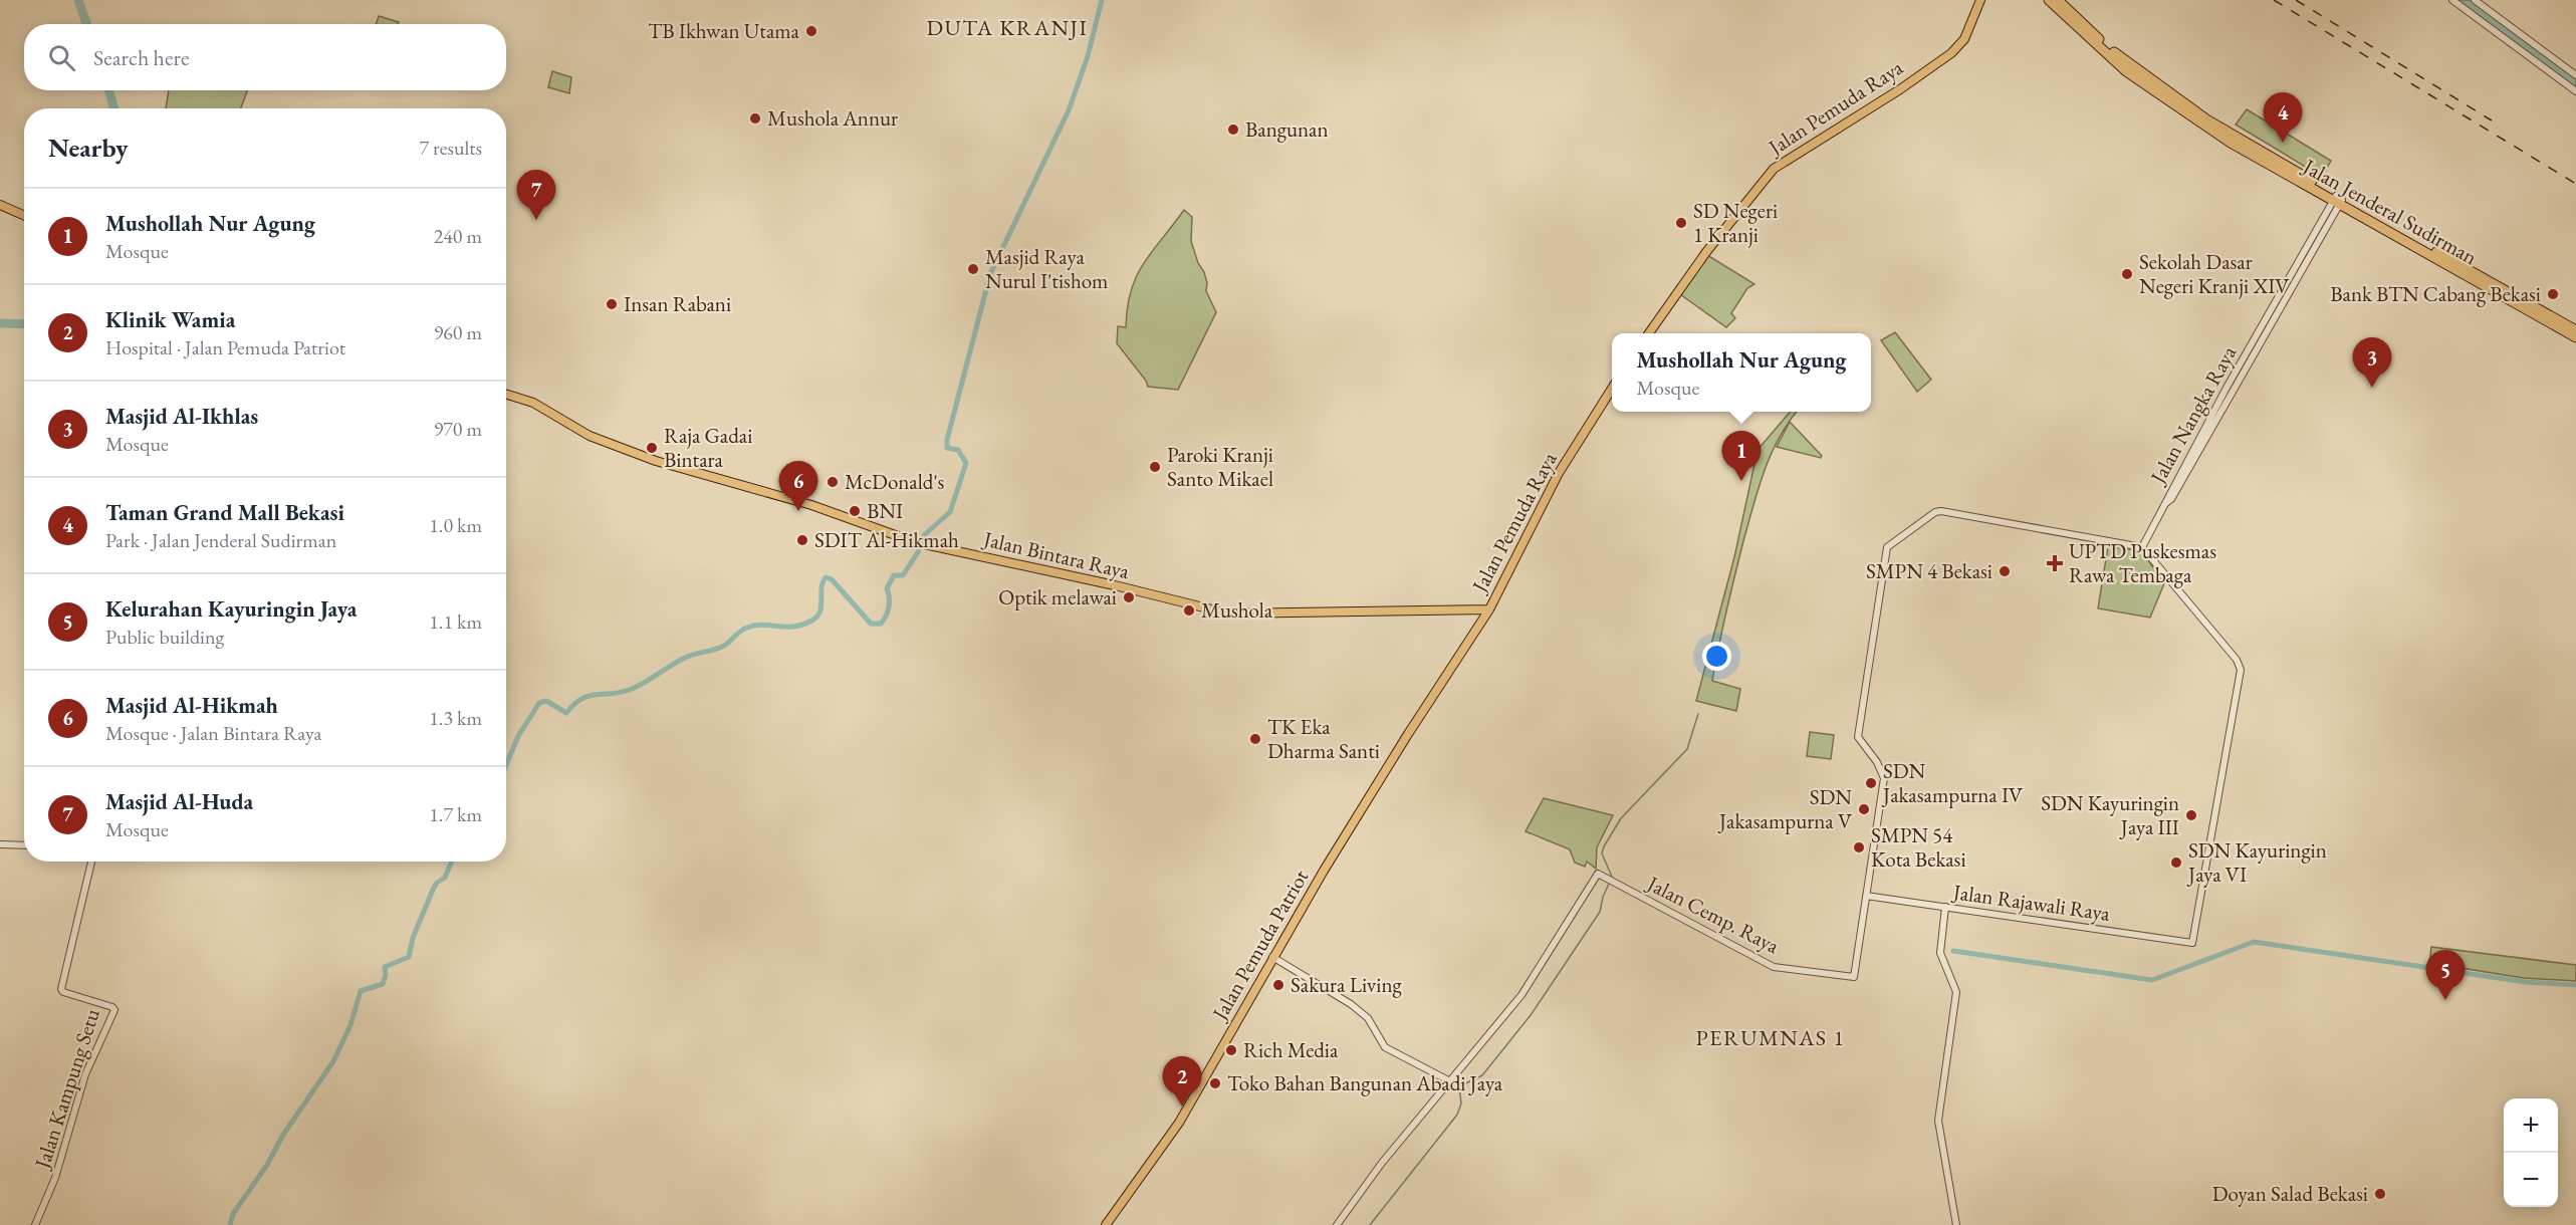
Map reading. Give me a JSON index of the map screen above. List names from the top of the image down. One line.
{"streets":{"highway":["Jalan Jenderal Sudirman"],"main road":["Jalan Pemuda Raya","Jalan Bintara Raya","Jalan Pemuda Patriot"],"street":["Jalan Nangka Raya","Jalan Rajawali Raya","Jalan Cemp. Raya","Jalan Kampung Setu"]},"crossings":[["Jalan Pemuda Raya","Jalan Bintara Raya"],["Jalan Pemuda Raya","Jalan Pemuda Patriot"],["Jalan Jenderal Sudirman","Jalan Nangka Raya"],["Jalan Nangka Raya","Jalan Rajawali Raya"],["Jalan Rajawali Raya","Jalan Cemp. Raya"]],"districts":["DUTA KRANJI","PERUMNAS 1"],"places":{"other":["TB Ikhwan Utama","Mushola Annur","Bangunan","SD Negeri 1 Kranji","Masjid Raya Nurul I'tishom","Sekolah Dasar Negeri Kranji XIV","Bank BTN Cabang Bekasi","Insan Rabani","Raja Gadai Bintara","Paroki Kranji Santo Mikael","McDonald's","BNI","SDIT Al-Hikmah","SMPN 4 Bekasi","Optik melawai","Mushola","TK Eka Dharma Santi","SDN Jakasampurna IV","SDN Jakasampurna V","SDN Kayuringin Jaya III","SMPN 54 Kota Bekasi","SDN Kayuringin Jaya VI","Sakura Living","Rich Media","Toko Bahan Bangunan Abadi Jaya","Doyan Salad Bekasi"],"health":["UPTD Puskesmas Rawa Tembaga"]},"page":{"search":"Search here","pins":["4","7","3","1","6","5","2"],"heading":["Nearby","7 results"],"list":[{"mark":"1","name":"Mushollah Nur Agung","note":"Mosque","value":"240 m"},{"mark":"2","name":"Klinik Wamia","note":"Hospital · Jalan Pemuda Patriot","value":"960 m"},{"mark":"3","name":"Masjid Al-Ikhlas","note":"Mosque","value":"970 m"},{"mark":"4","name":"Taman Grand Mall Bekasi","note":"Park · Jalan Jenderal Sudirman","value":"1.0 km"},{"mark":"5","name":"Kelurahan Kayuringin Jaya","note":"Public building","value":"1.1 km"},{"mark":"6","name":"Masjid Al-Hikmah","note":"Mosque · Jalan Bintara Raya","value":"1.3 km"},{"mark":"7","name":"Masjid Al-Huda","note":"Mosque","value":"1.7 km"}],"popup":["Mushollah Nur Agung","Mosque"],"map_buttons":["+","−"]}}
